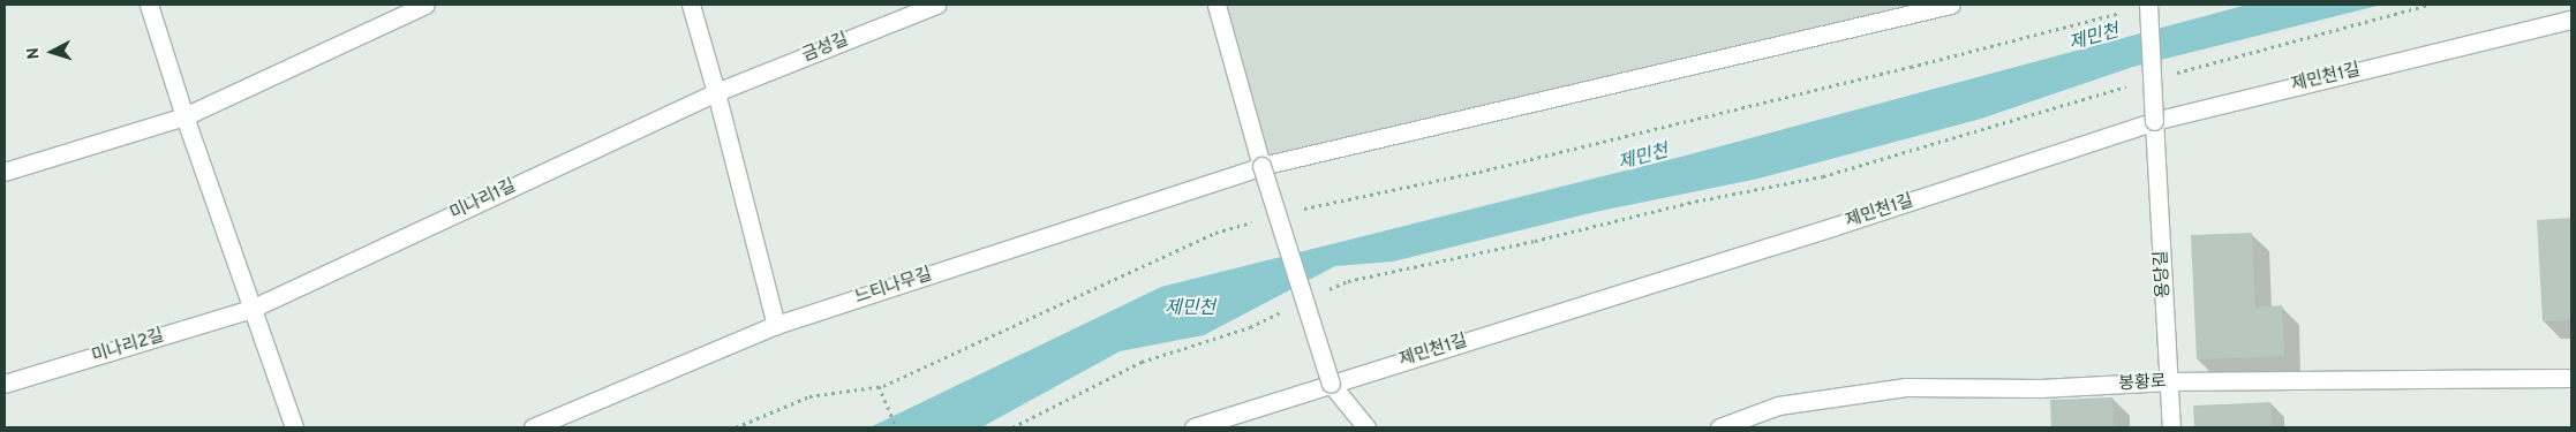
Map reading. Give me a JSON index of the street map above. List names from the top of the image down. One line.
{"streets":{"street":["금성길","제민천1길","미나리1길","용당길","느티나무길","미나리2길","봉황로"]},"crossings":[["금성길","미나리1길"],["제민천1길","용당길"],["미나리1길","미나리2길"],["용당길","봉황로"]],"water":["제민천"],"north":"left"}
